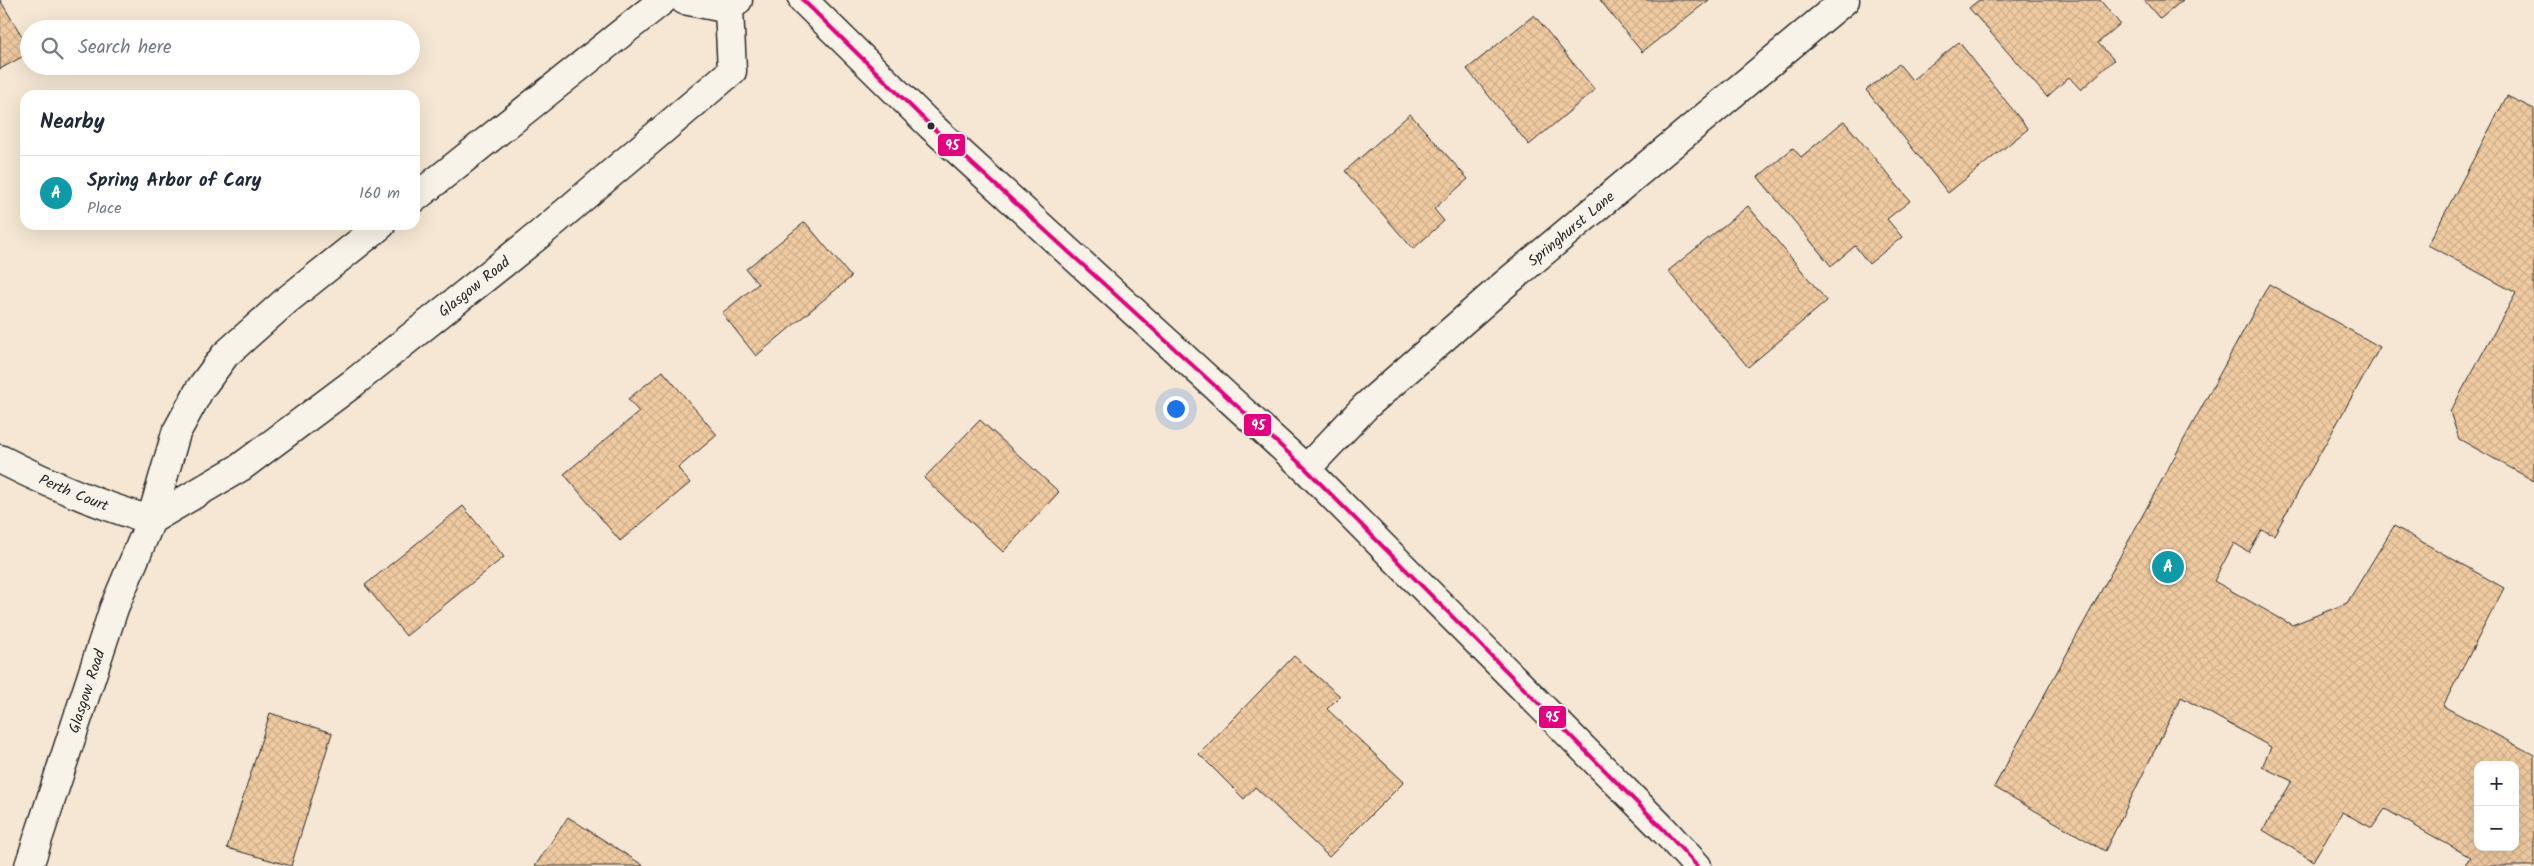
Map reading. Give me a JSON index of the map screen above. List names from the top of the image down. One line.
{"streets":{"street":["Springhurst Lane","Glasgow Road","Perth Court"]},"crossings":[["Glasgow Road","Perth Court"]],"lines":["transit line 95"],"page":{"search":"Search here","heading":"Nearby","list":[{"mark":"A","name":"Spring Arbor of Cary","note":"Place","value":"160 m"}],"pins":"A","map_buttons":["+","−"]}}
